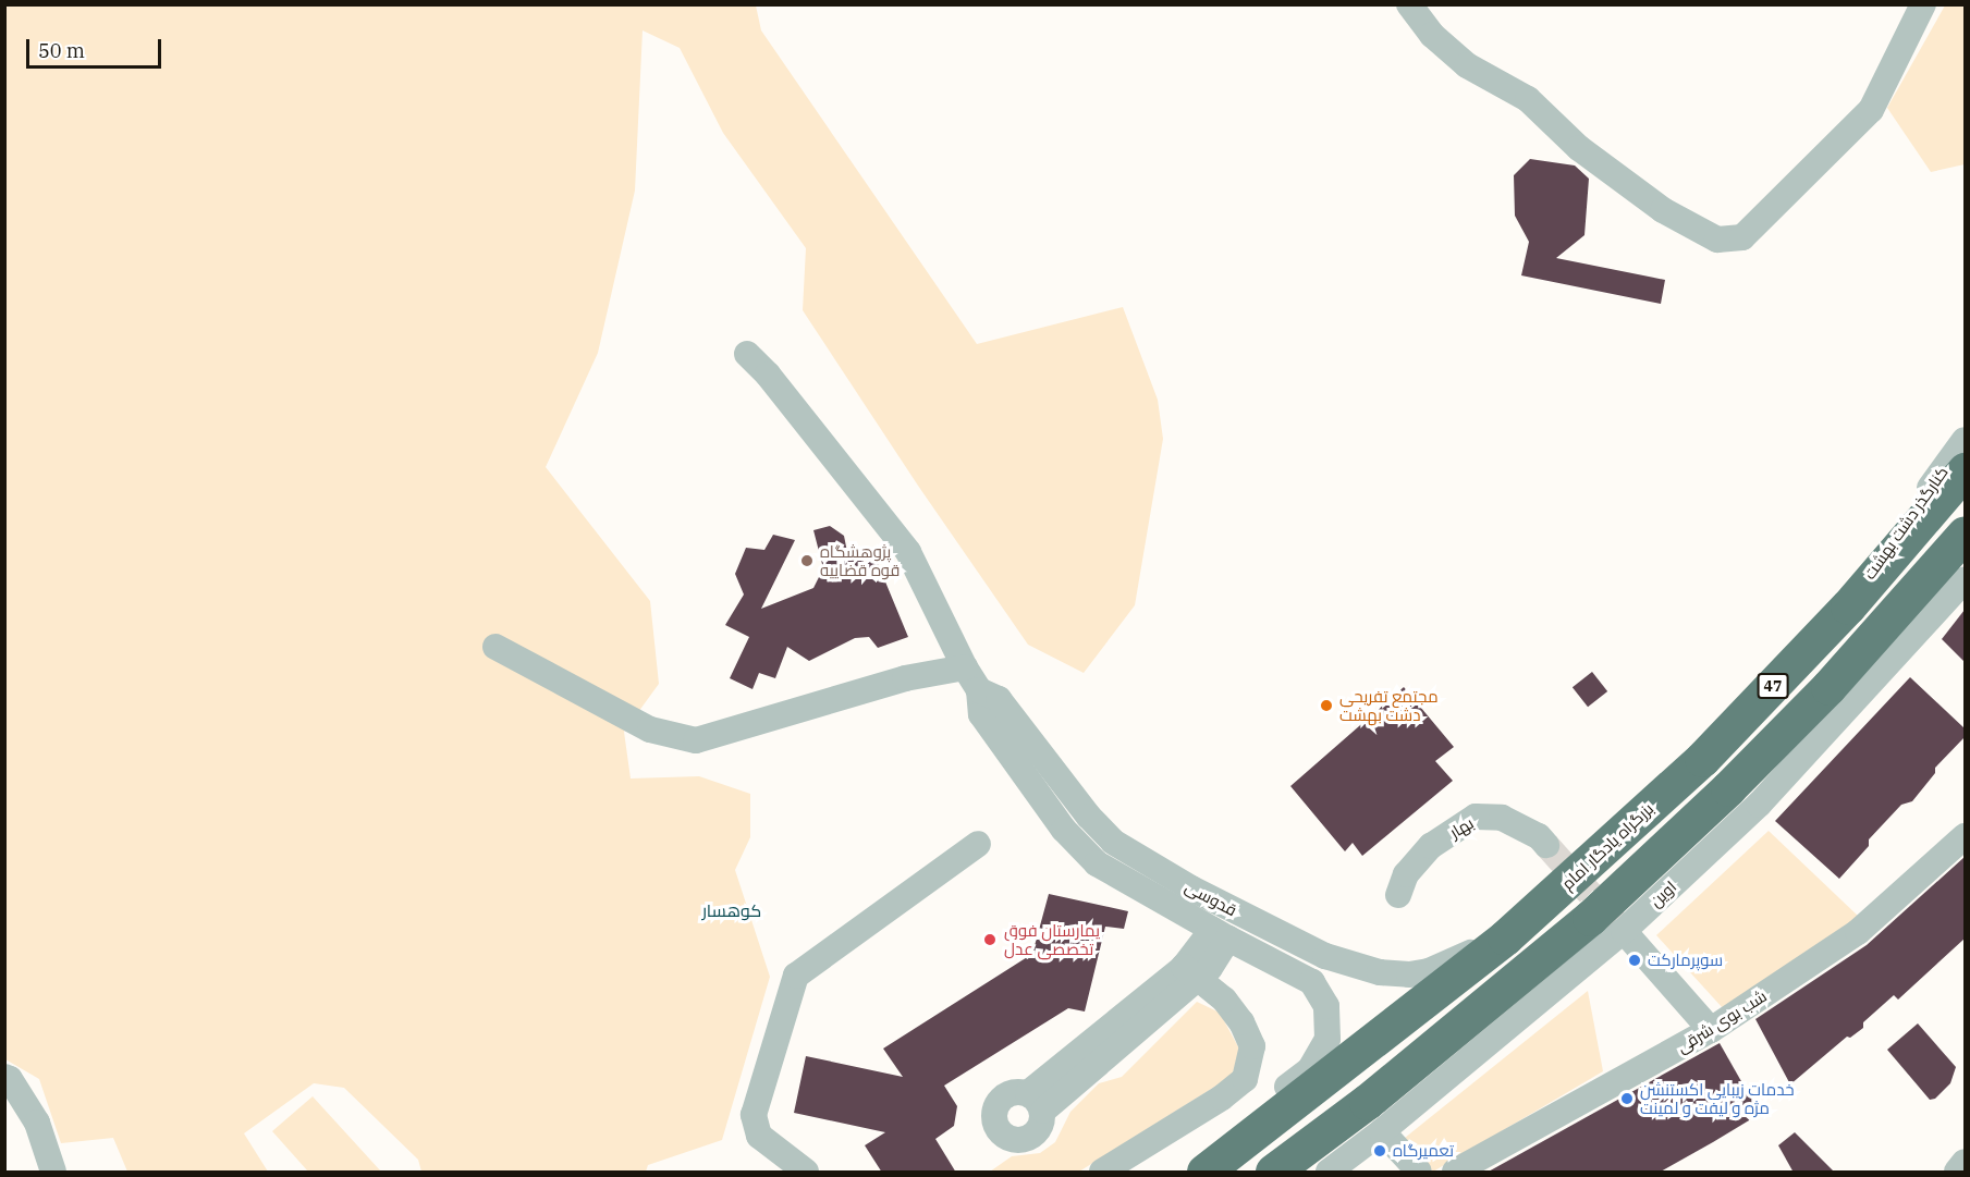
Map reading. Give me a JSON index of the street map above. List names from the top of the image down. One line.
{"streets":{"highway":["47","بزرگراه یادگار امام"],"street":["کنارگذر دشت بهشت","بهار","اوین","قدوسی","شب بوی شرقی"]},"crossings":[["کنارگذر دشت بهشت","بزرگراه یادگار امام"],["بزرگراه یادگار امام","قدوسی"]],"districts":["کوهسار"],"places":["پژوهشگاه قوه قضاییه","مجتمع تفریحی دشت بهشت","یمارستان فوق تخصصی عدل","سوپرمارکت","خدمات زیبایی اکستنشن مژه و لیفت و لمینت","تعمیرگاه"],"scale_bar":"50 m"}
